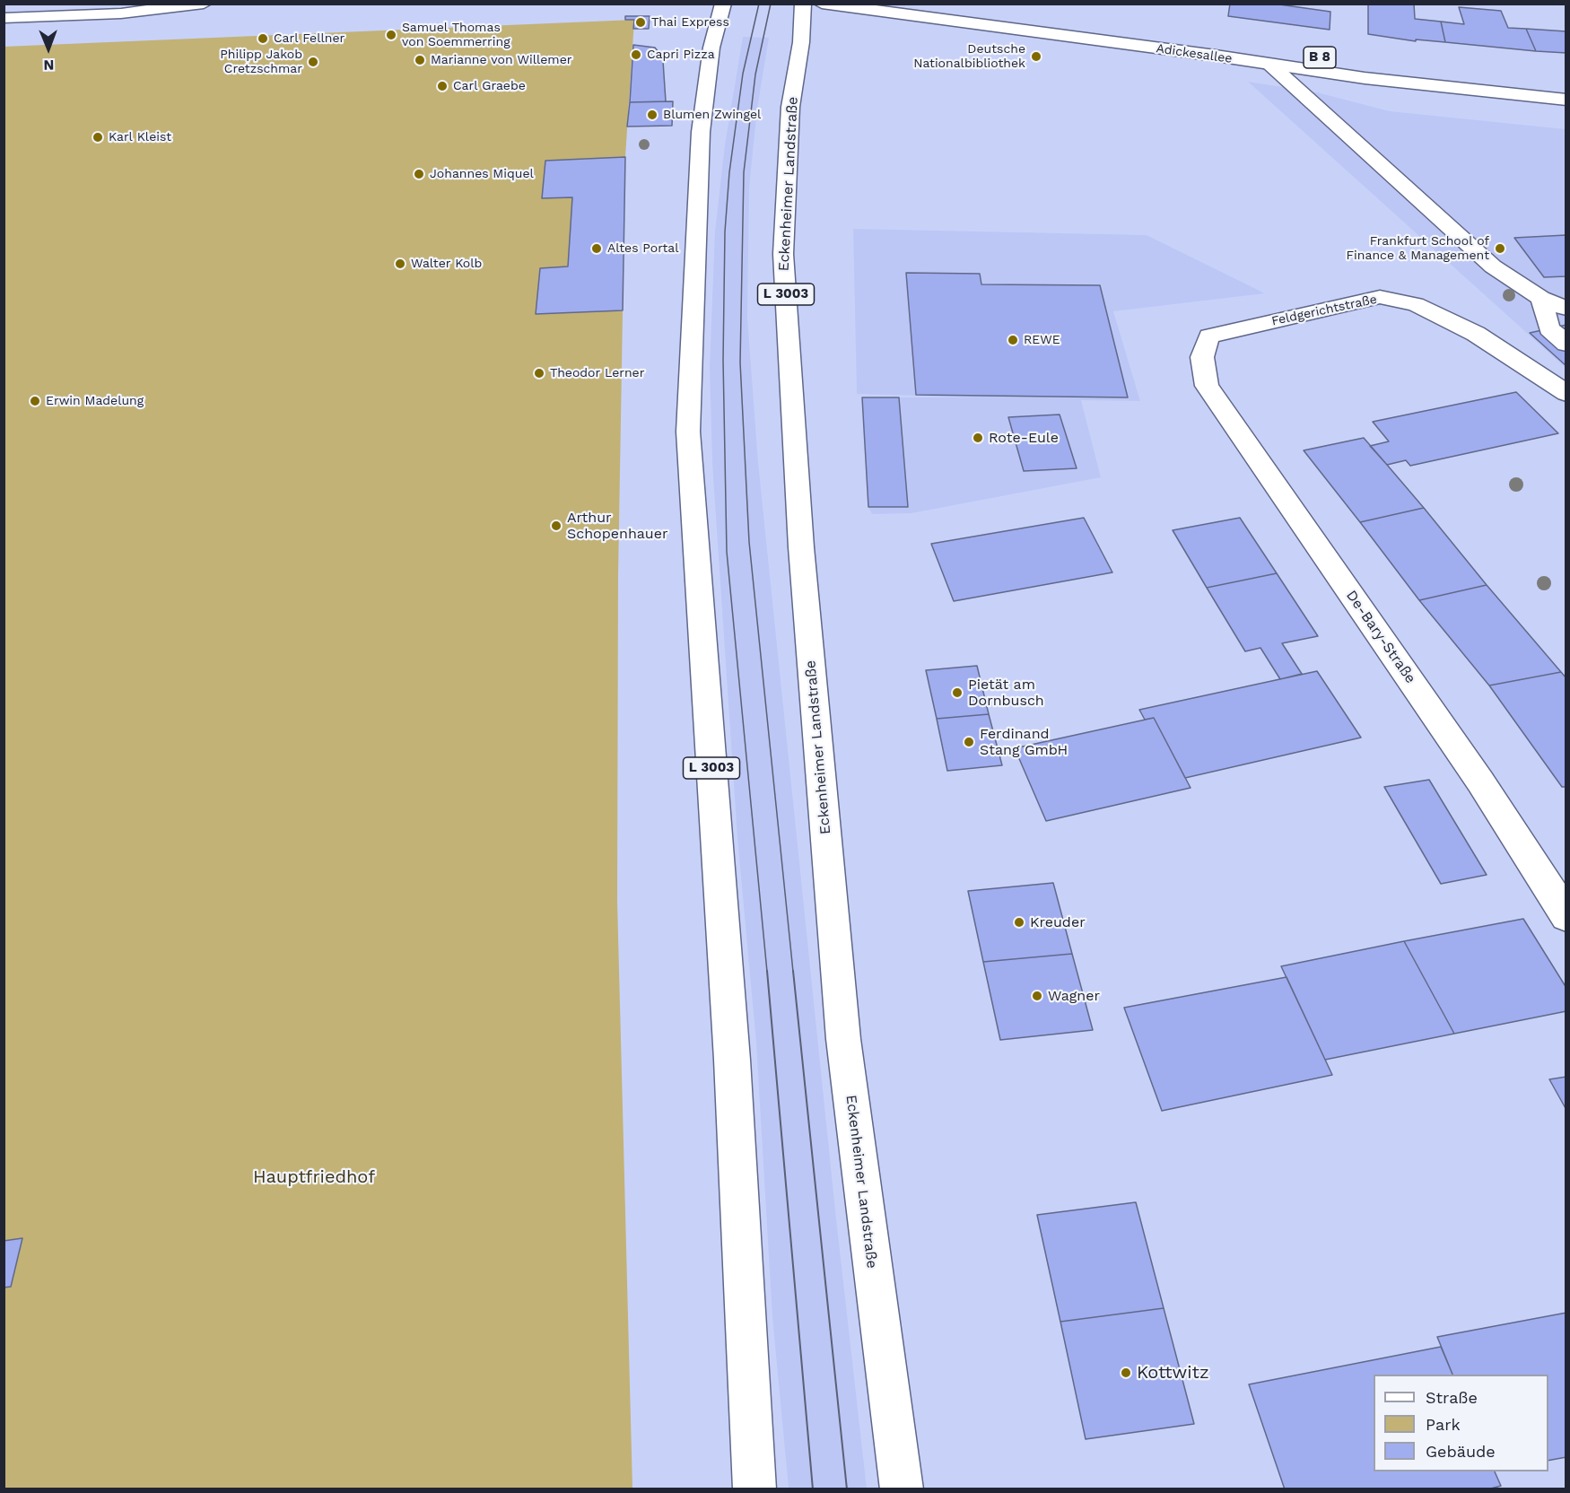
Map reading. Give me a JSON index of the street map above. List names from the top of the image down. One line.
{"streets":{"main road":["Adickesallee","B 8","Eckenheimer Landstraße","L 3003","Feldgerichtstraße","De-Bary-Straße"]},"crossings":[["Feldgerichtstraße","De-Bary-Straße"]],"parks":["Hauptfriedhof"],"places":["Thai Express","Samuel Thomas von Soemmerring","Carl Fellner","Capri Pizza","Deutsche Nationalbibliothek","Marianne von Willemer","Philipp Jakob Cretzschmar","Carl Graebe","Blumen Zwingel","Karl Kleist","Johannes Miquel","Altes Portal","Frankfurt School of Finance & Management","Walter Kolb","REWE","Theodor Lerner","Erwin Madelung","Rote-Eule","Arthur Schopenhauer","Pietät am Dornbusch","Ferdinand Stang GmbH","Kreuder","Wagner","Kottwitz"],"legend":["Straße","Park","Gebäude"],"north":"bottom"}
